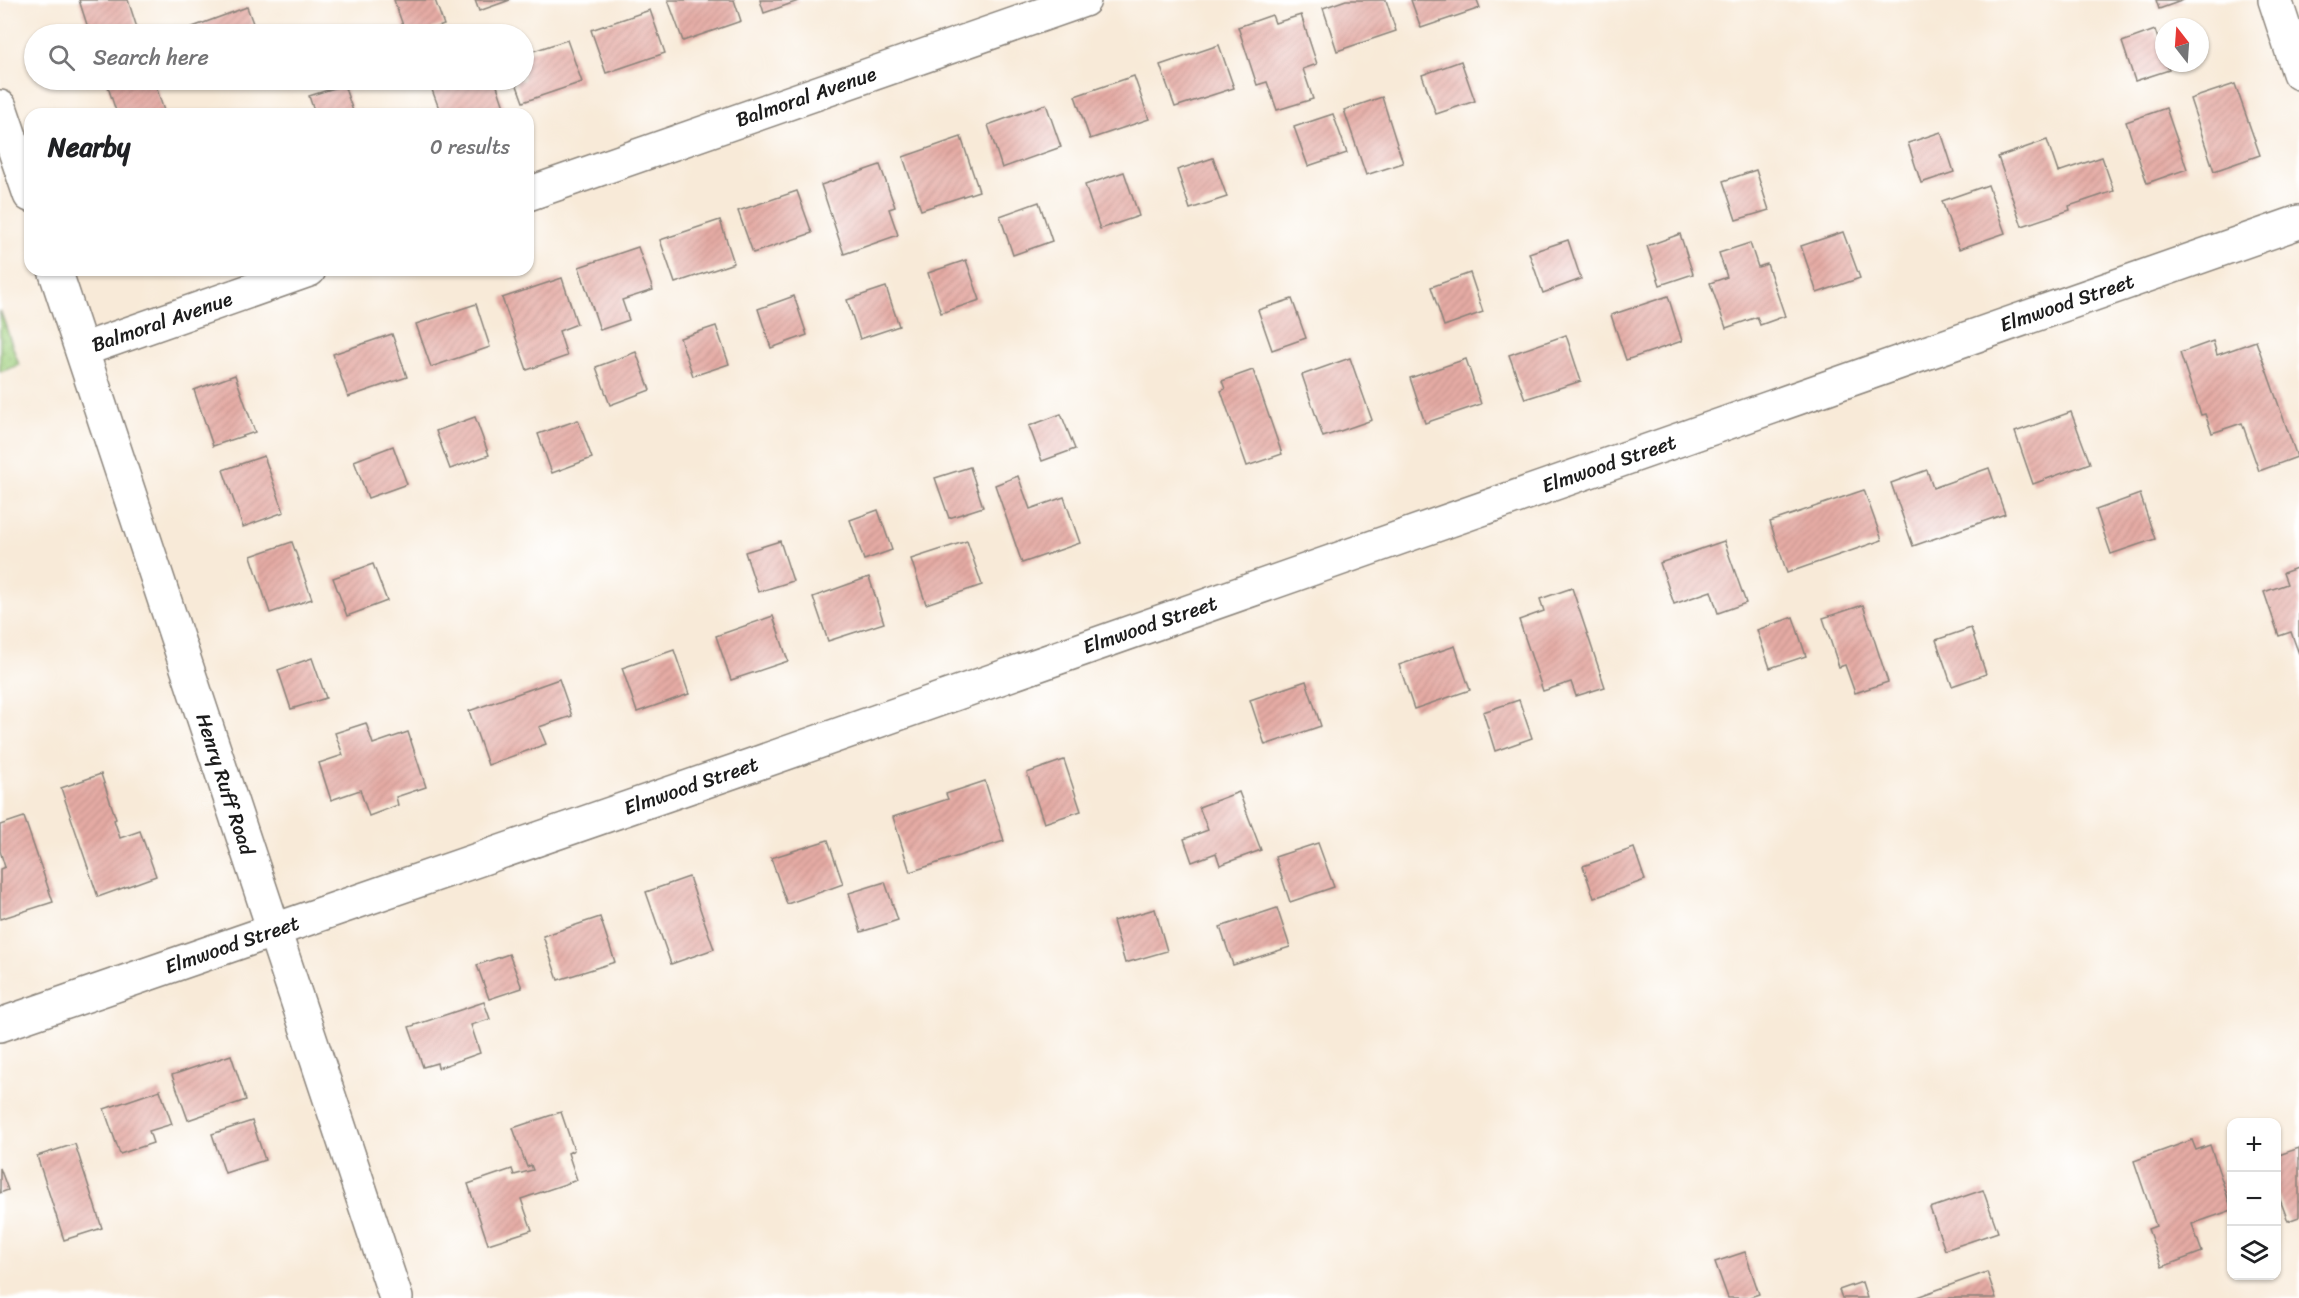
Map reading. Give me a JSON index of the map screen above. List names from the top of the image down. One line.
{"streets":{"street":["Balmoral Avenue","Elmwood Street","Henry Ruff Road"]},"crossings":[["Balmoral Avenue","Henry Ruff Road"],["Elmwood Street","Henry Ruff Road"]],"north":"top","page":{"search":"Search here","heading":["Nearby","0 results"],"map_buttons":["+","−"]}}
